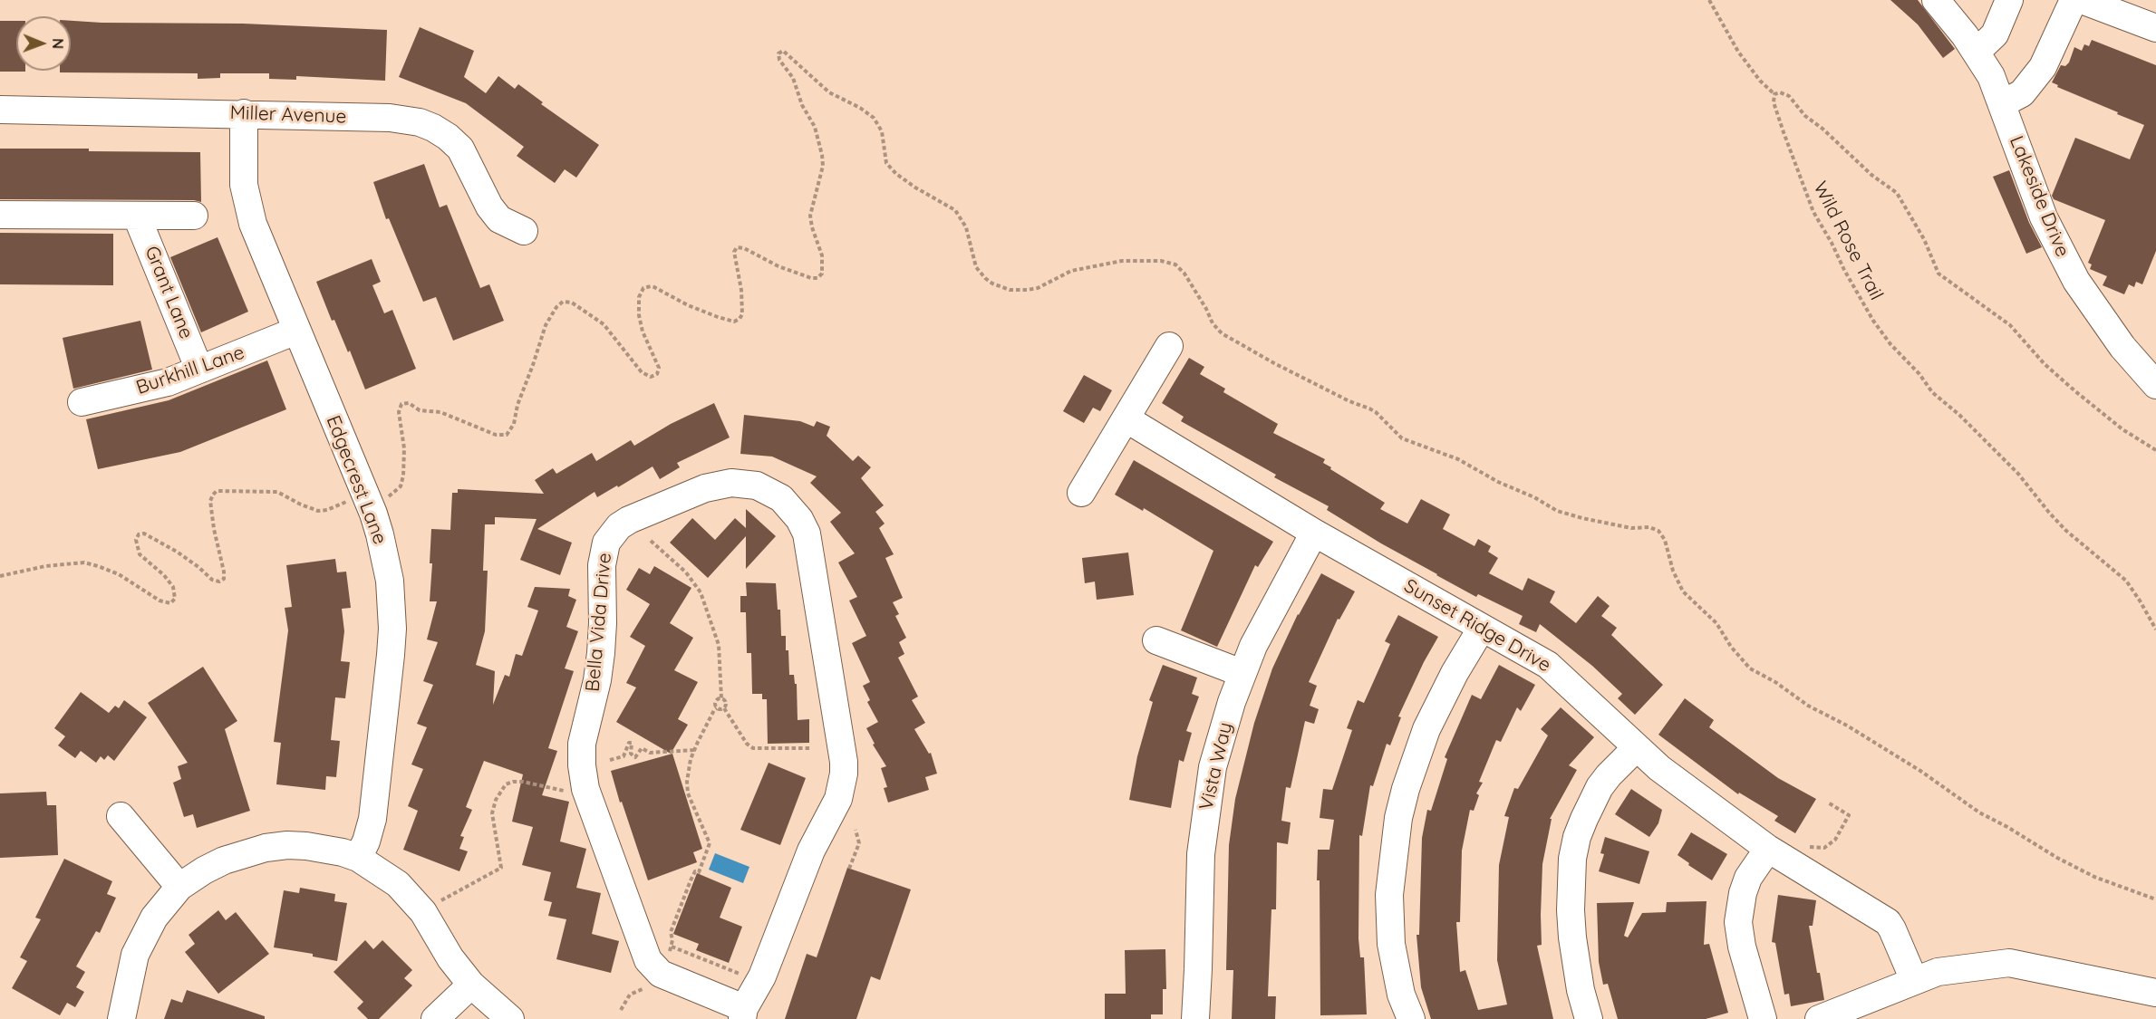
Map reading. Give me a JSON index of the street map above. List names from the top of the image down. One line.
{"streets":{"street":["Miller Avenue","Lakeside Drive","Grant Lane","Burkhill Lane","Edgecrest Lane","Bella Vida Drive","Sunset Ridge Drive","Vista Way"],"path":["Wild Rose Trail"]},"crossings":[["Miller Avenue","Edgecrest Lane"],["Grant Lane","Burkhill Lane"],["Burkhill Lane","Edgecrest Lane"],["Sunset Ridge Drive","Vista Way"]],"north":"right"}
